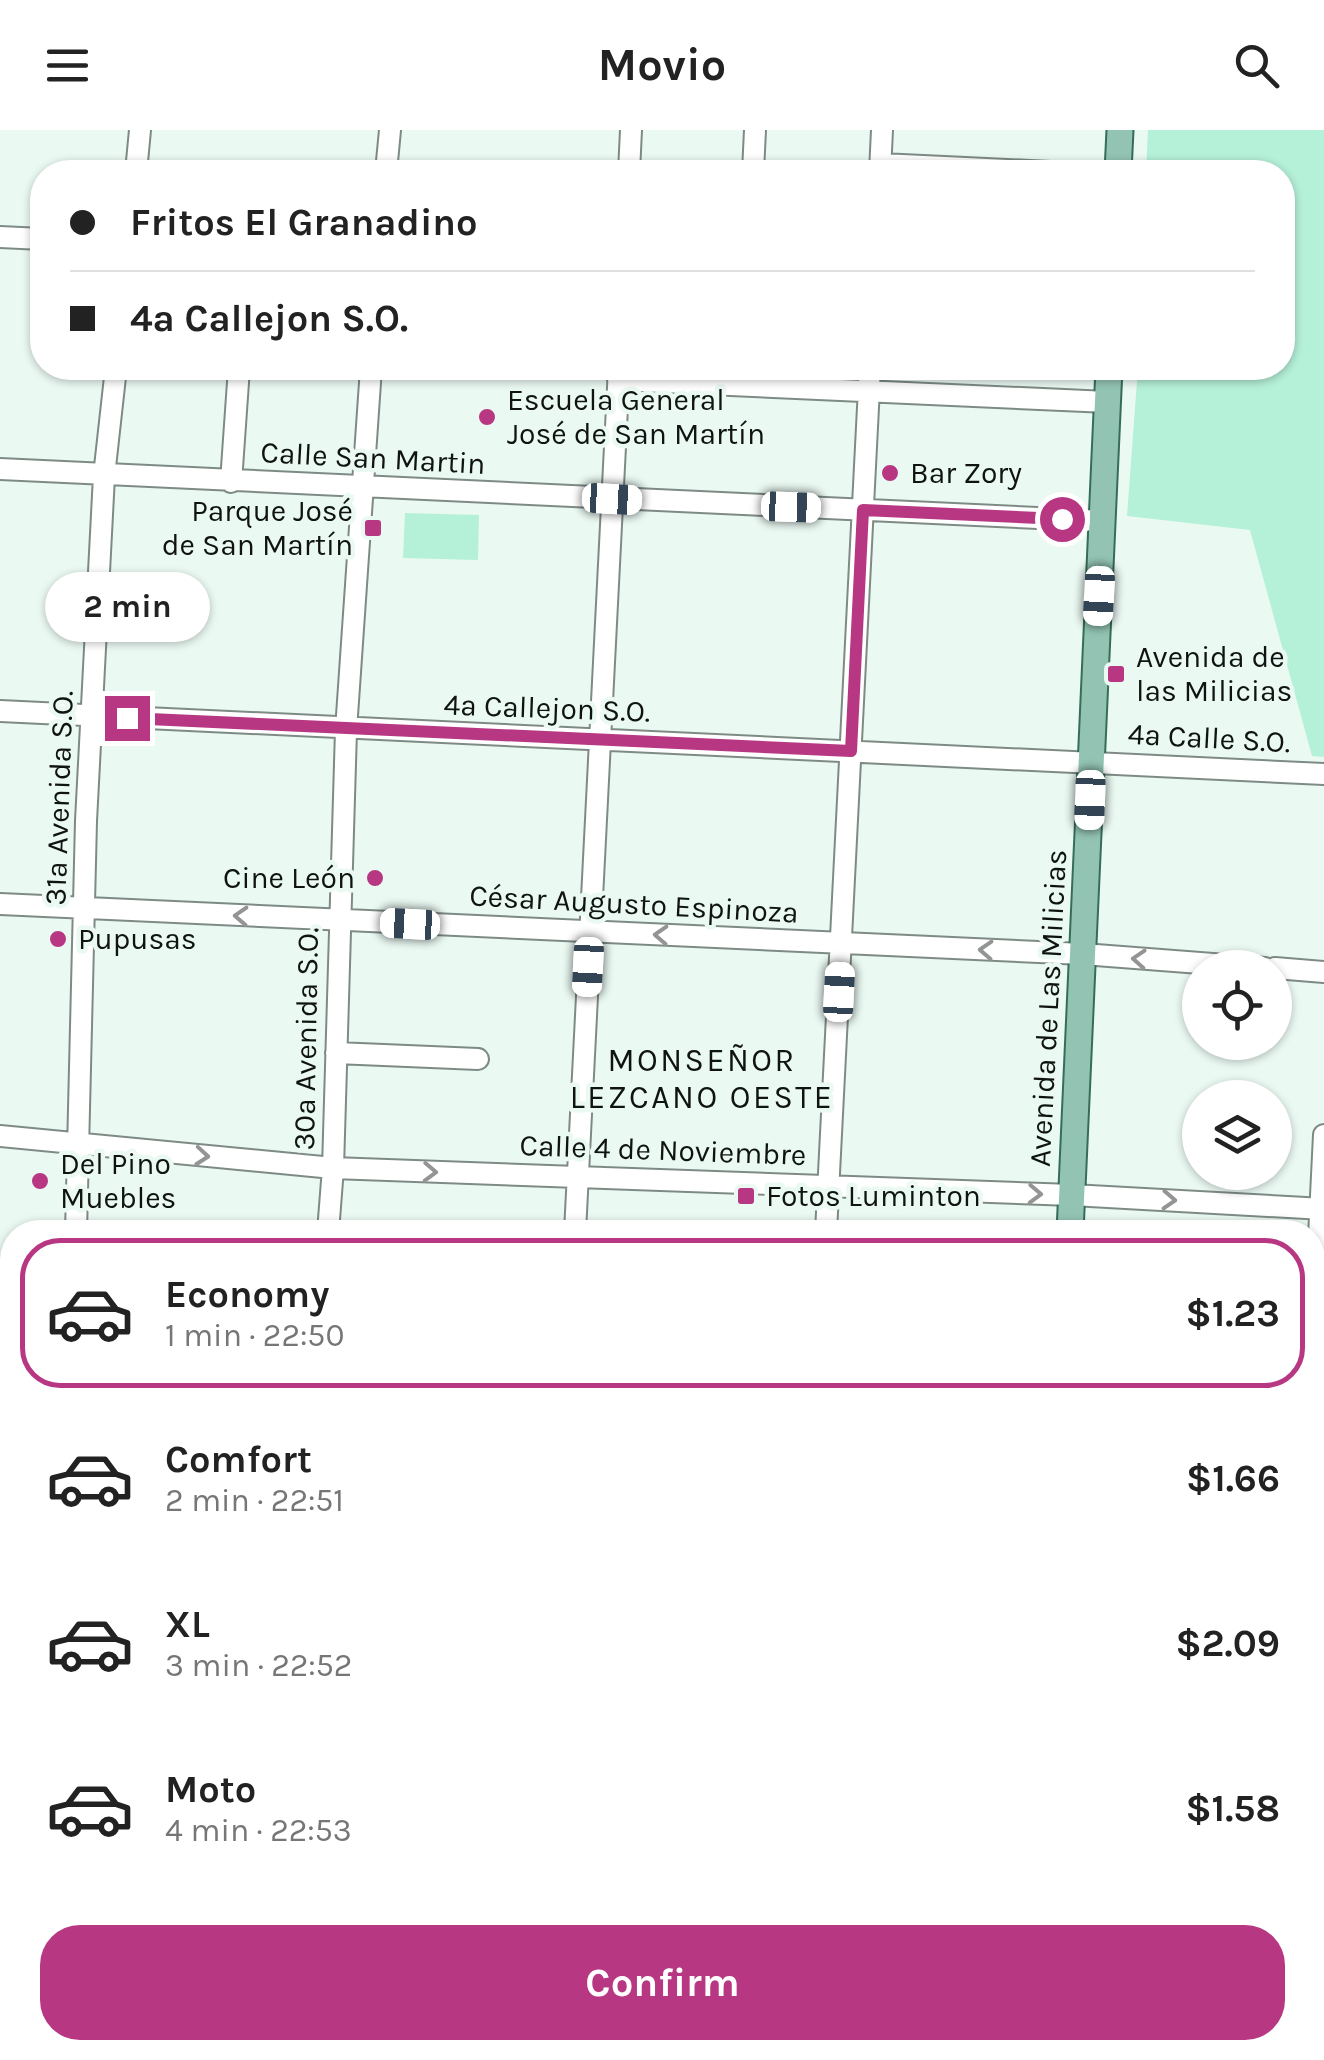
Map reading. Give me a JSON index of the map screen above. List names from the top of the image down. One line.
{"streets":{"main road":["Avenida de Las Milicias"],"street":["Calle San Martin","4a Callejon S.O.","4a Calle S.O.","31a Avenida S.O.","César Augusto Espinoza","30a Avenida S.O.","Calle 4 de Noviembre"]},"crossings":[["Calle San Martin","31a Avenida S.O."],["Calle San Martin","Avenida de Las Milicias"],["Calle San Martin","30a Avenida S.O."],["4a Callejon S.O.","4a Calle S.O."],["4a Callejon S.O.","31a Avenida S.O."],["4a Callejon S.O.","Avenida de Las Milicias"],["4a Callejon S.O.","30a Avenida S.O."],["4a Calle S.O.","Avenida de Las Milicias"],["31a Avenida S.O.","César Augusto Espinoza"],["31a Avenida S.O.","Calle 4 de Noviembre"],["César Augusto Espinoza","Avenida de Las Milicias"],["César Augusto Espinoza","30a Avenida S.O."],["Avenida de Las Milicias","Calle 4 de Noviembre"],["30a Avenida S.O.","Calle 4 de Noviembre"]],"one_way":["César Augusto Espinoza","Calle 4 de Noviembre"],"districts":["MONSEÑOR LEZCANO OESTE"],"places":{"other":["Escuela General José de San Martín","Bar Zory","Cine León","Pupusas","Del Pino Muebles"],"transit":["Parque José de San Martín","Avenida de las Milicias","Fotos Luminton"]},"page":{"header":"Movio","banner":["Fritos El Granadino","4a Callejon S.O."],"bubble":"2 min","list":[{"name":"Economy","note":"1 min · 22:50","value":"$1.23"},{"name":"Comfort","note":"2 min · 22:51","value":"$1.66"},{"name":"XL","note":"3 min · 22:52","value":"$2.09"},{"name":"Moto","note":"4 min · 22:53","value":"$1.58"}],"buttons":"Confirm"}}
